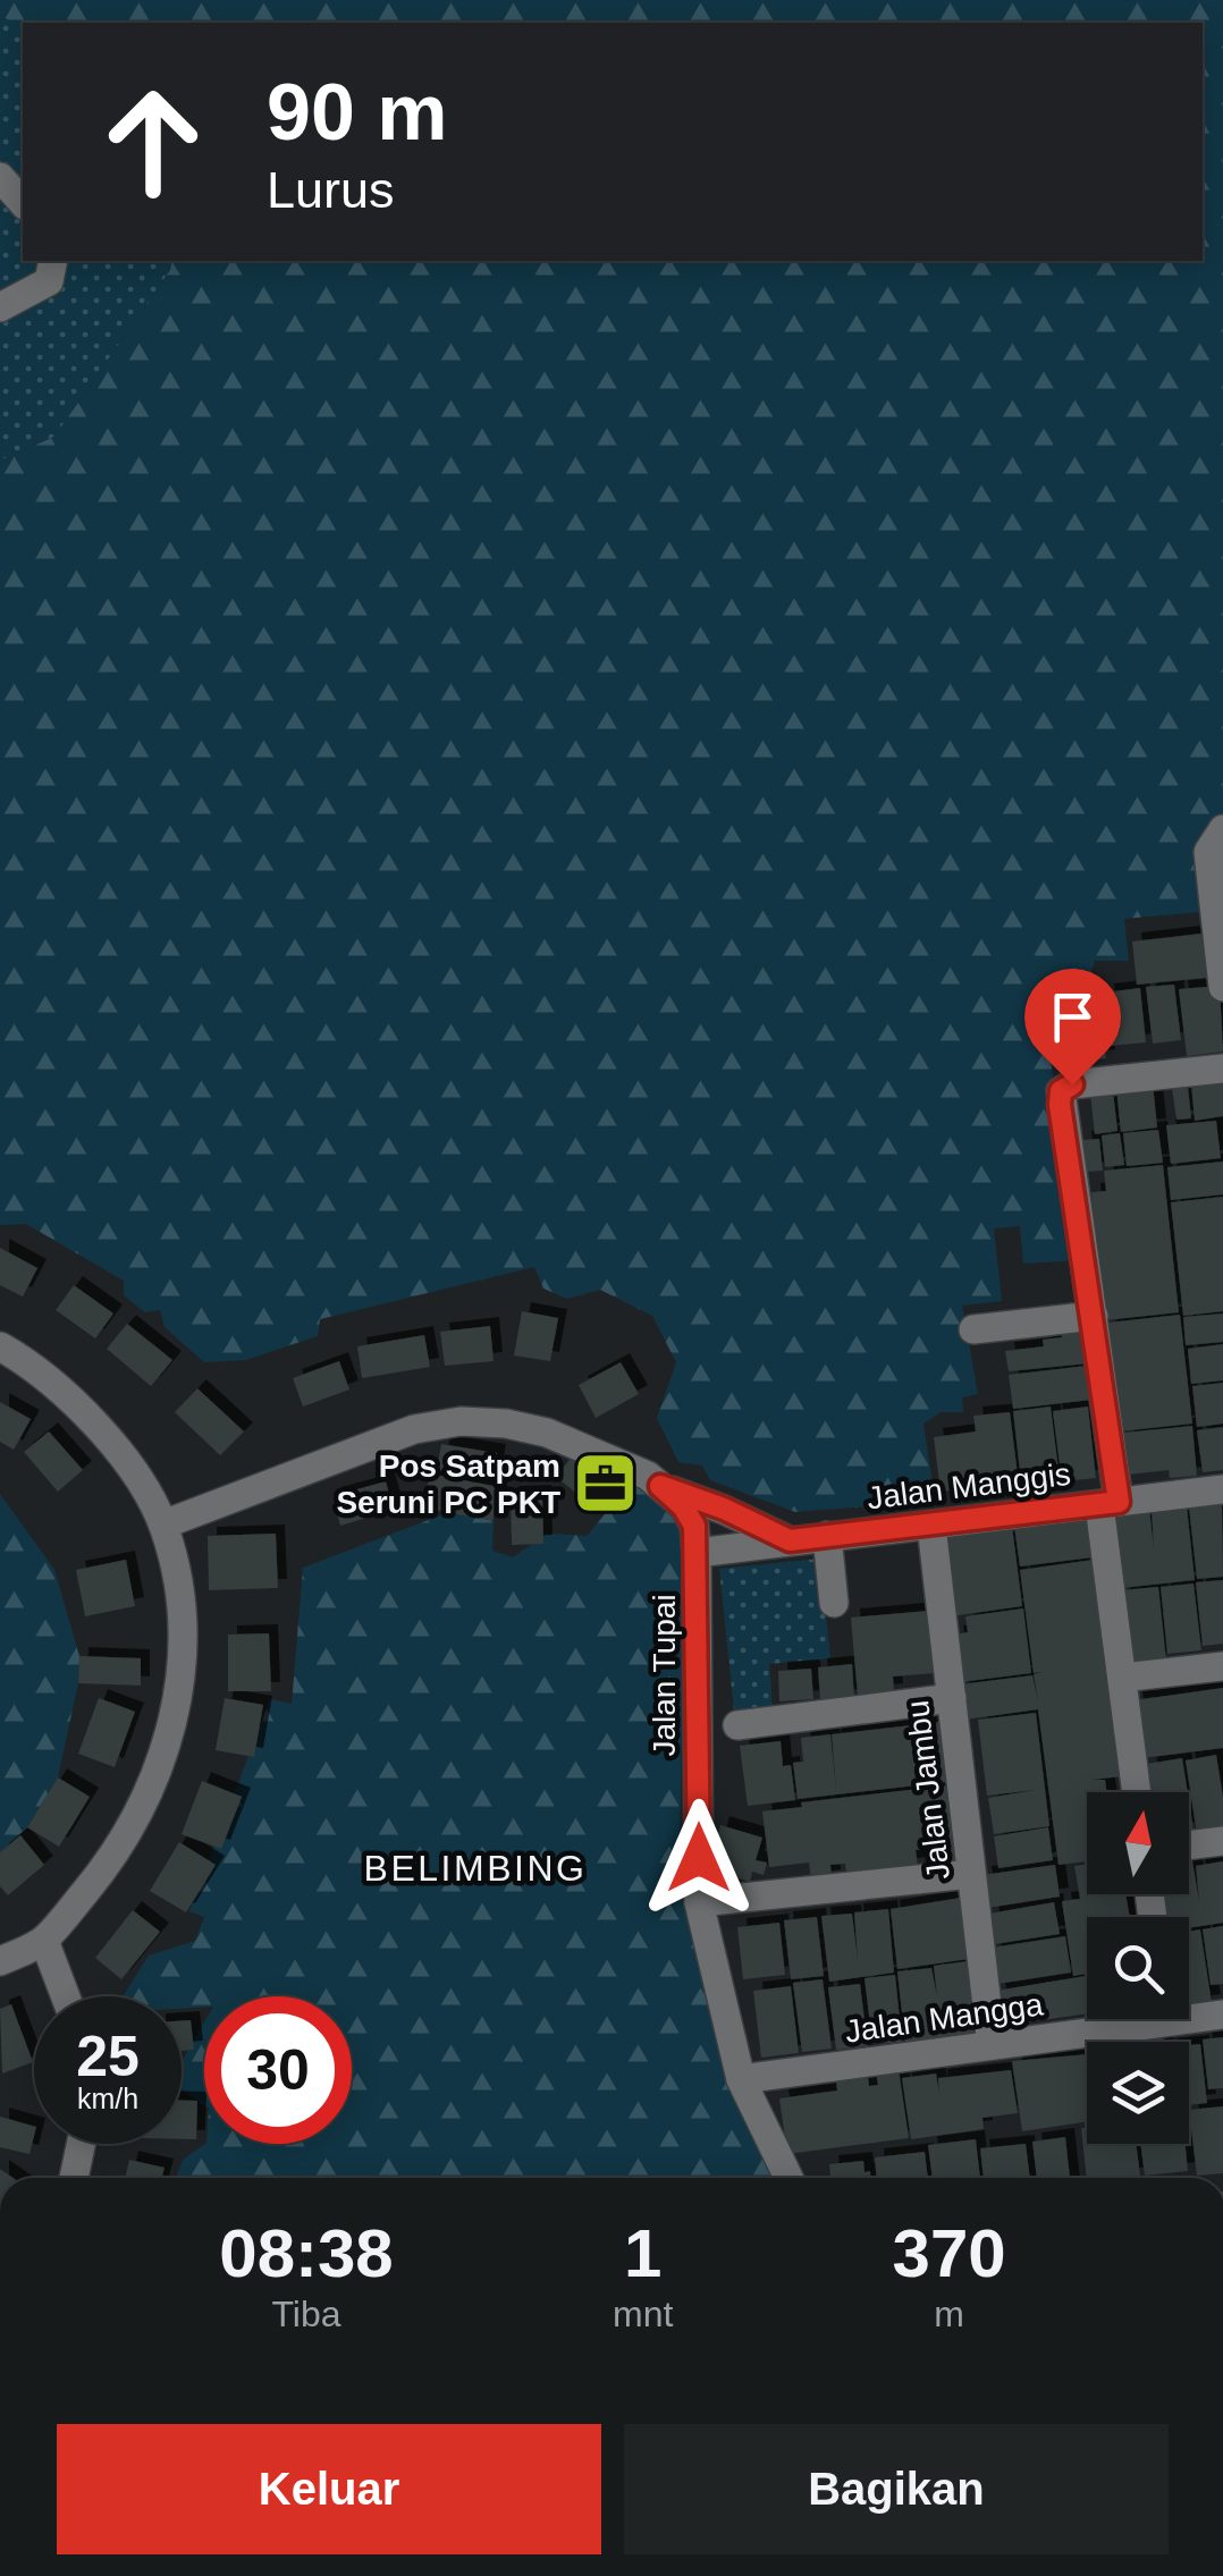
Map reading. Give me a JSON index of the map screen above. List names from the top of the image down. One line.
{"streets":{"street":["Jalan Manggis","Jalan Tupai","Jalan Jambu","Jalan Mangga"]},"crossings":[["Jalan Manggis","Jalan Tupai"],["Jalan Manggis","Jalan Jambu"],["Jalan Tupai","Jalan Mangga"],["Jalan Jambu","Jalan Mangga"]],"districts":["BELIMBING"],"places":{"office":["Pos Satpam Seruni PC PKT"]},"north":"top","page":{"turn":["90 m","Lurus"],"speed":"25 km/h","limit":"30","eta":["08:38","Tiba","1","mnt","370","m"],"buttons":["Keluar","Bagikan"]}}
